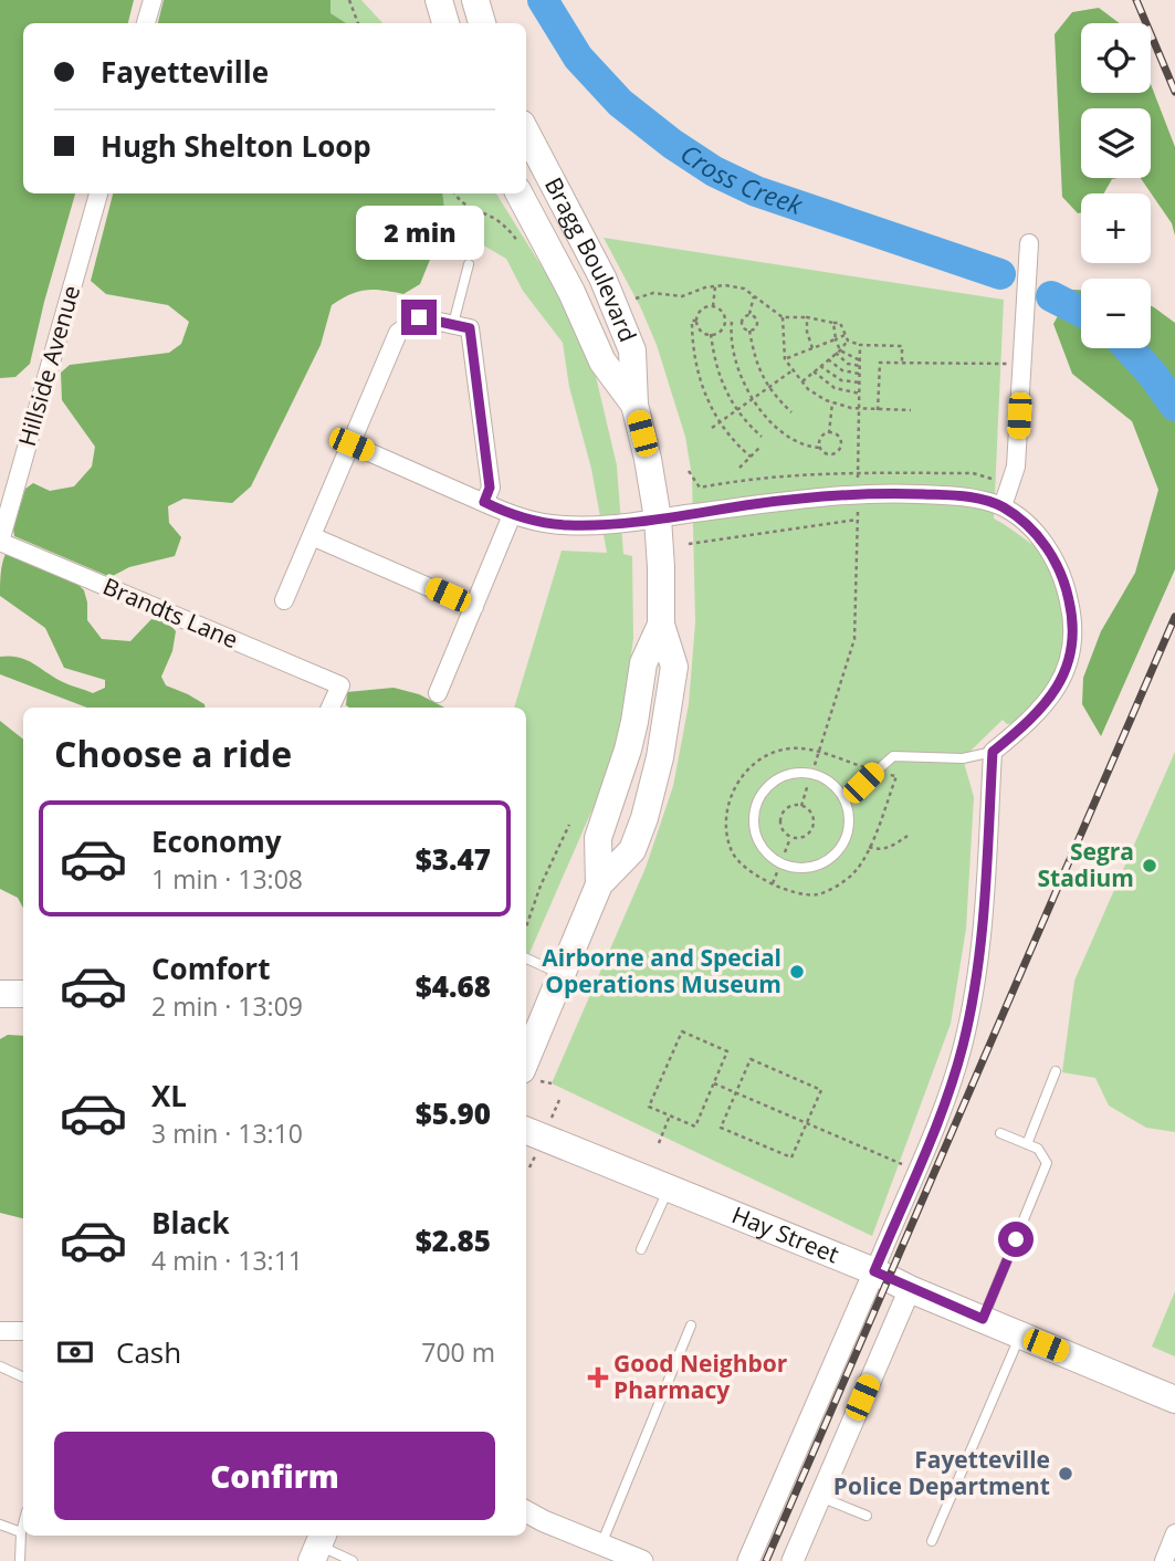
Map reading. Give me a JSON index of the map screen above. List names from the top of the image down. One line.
{"streets":{"main road":["Bragg Boulevard","Hay Street"],"street":["Hillside Avenue","Brandts Lane"]},"crossings":[["Hillside Avenue","Brandts Lane"]],"water":["Cross Creek"],"places":{"other":["Segra Stadium","Airborne and Special Operations Museum","Fayetteville Police Department"],"health":["Good Neighbor Pharmacy"]},"page":{"map_buttons":["+","−"],"banner":["Fayetteville","Hugh Shelton Loop"],"bubble":"2 min","heading":"Choose a ride","list":[{"name":"Economy","note":"1 min · 13:08","value":"$3.47"},{"name":"Comfort","note":"2 min · 13:09","value":"$4.68"},{"name":"XL","note":"3 min · 13:10","value":"$5.90"},{"name":"Black","note":"4 min · 13:11","value":"$2.85"}],"pay":["Cash","700 m"],"buttons":"Confirm"}}
